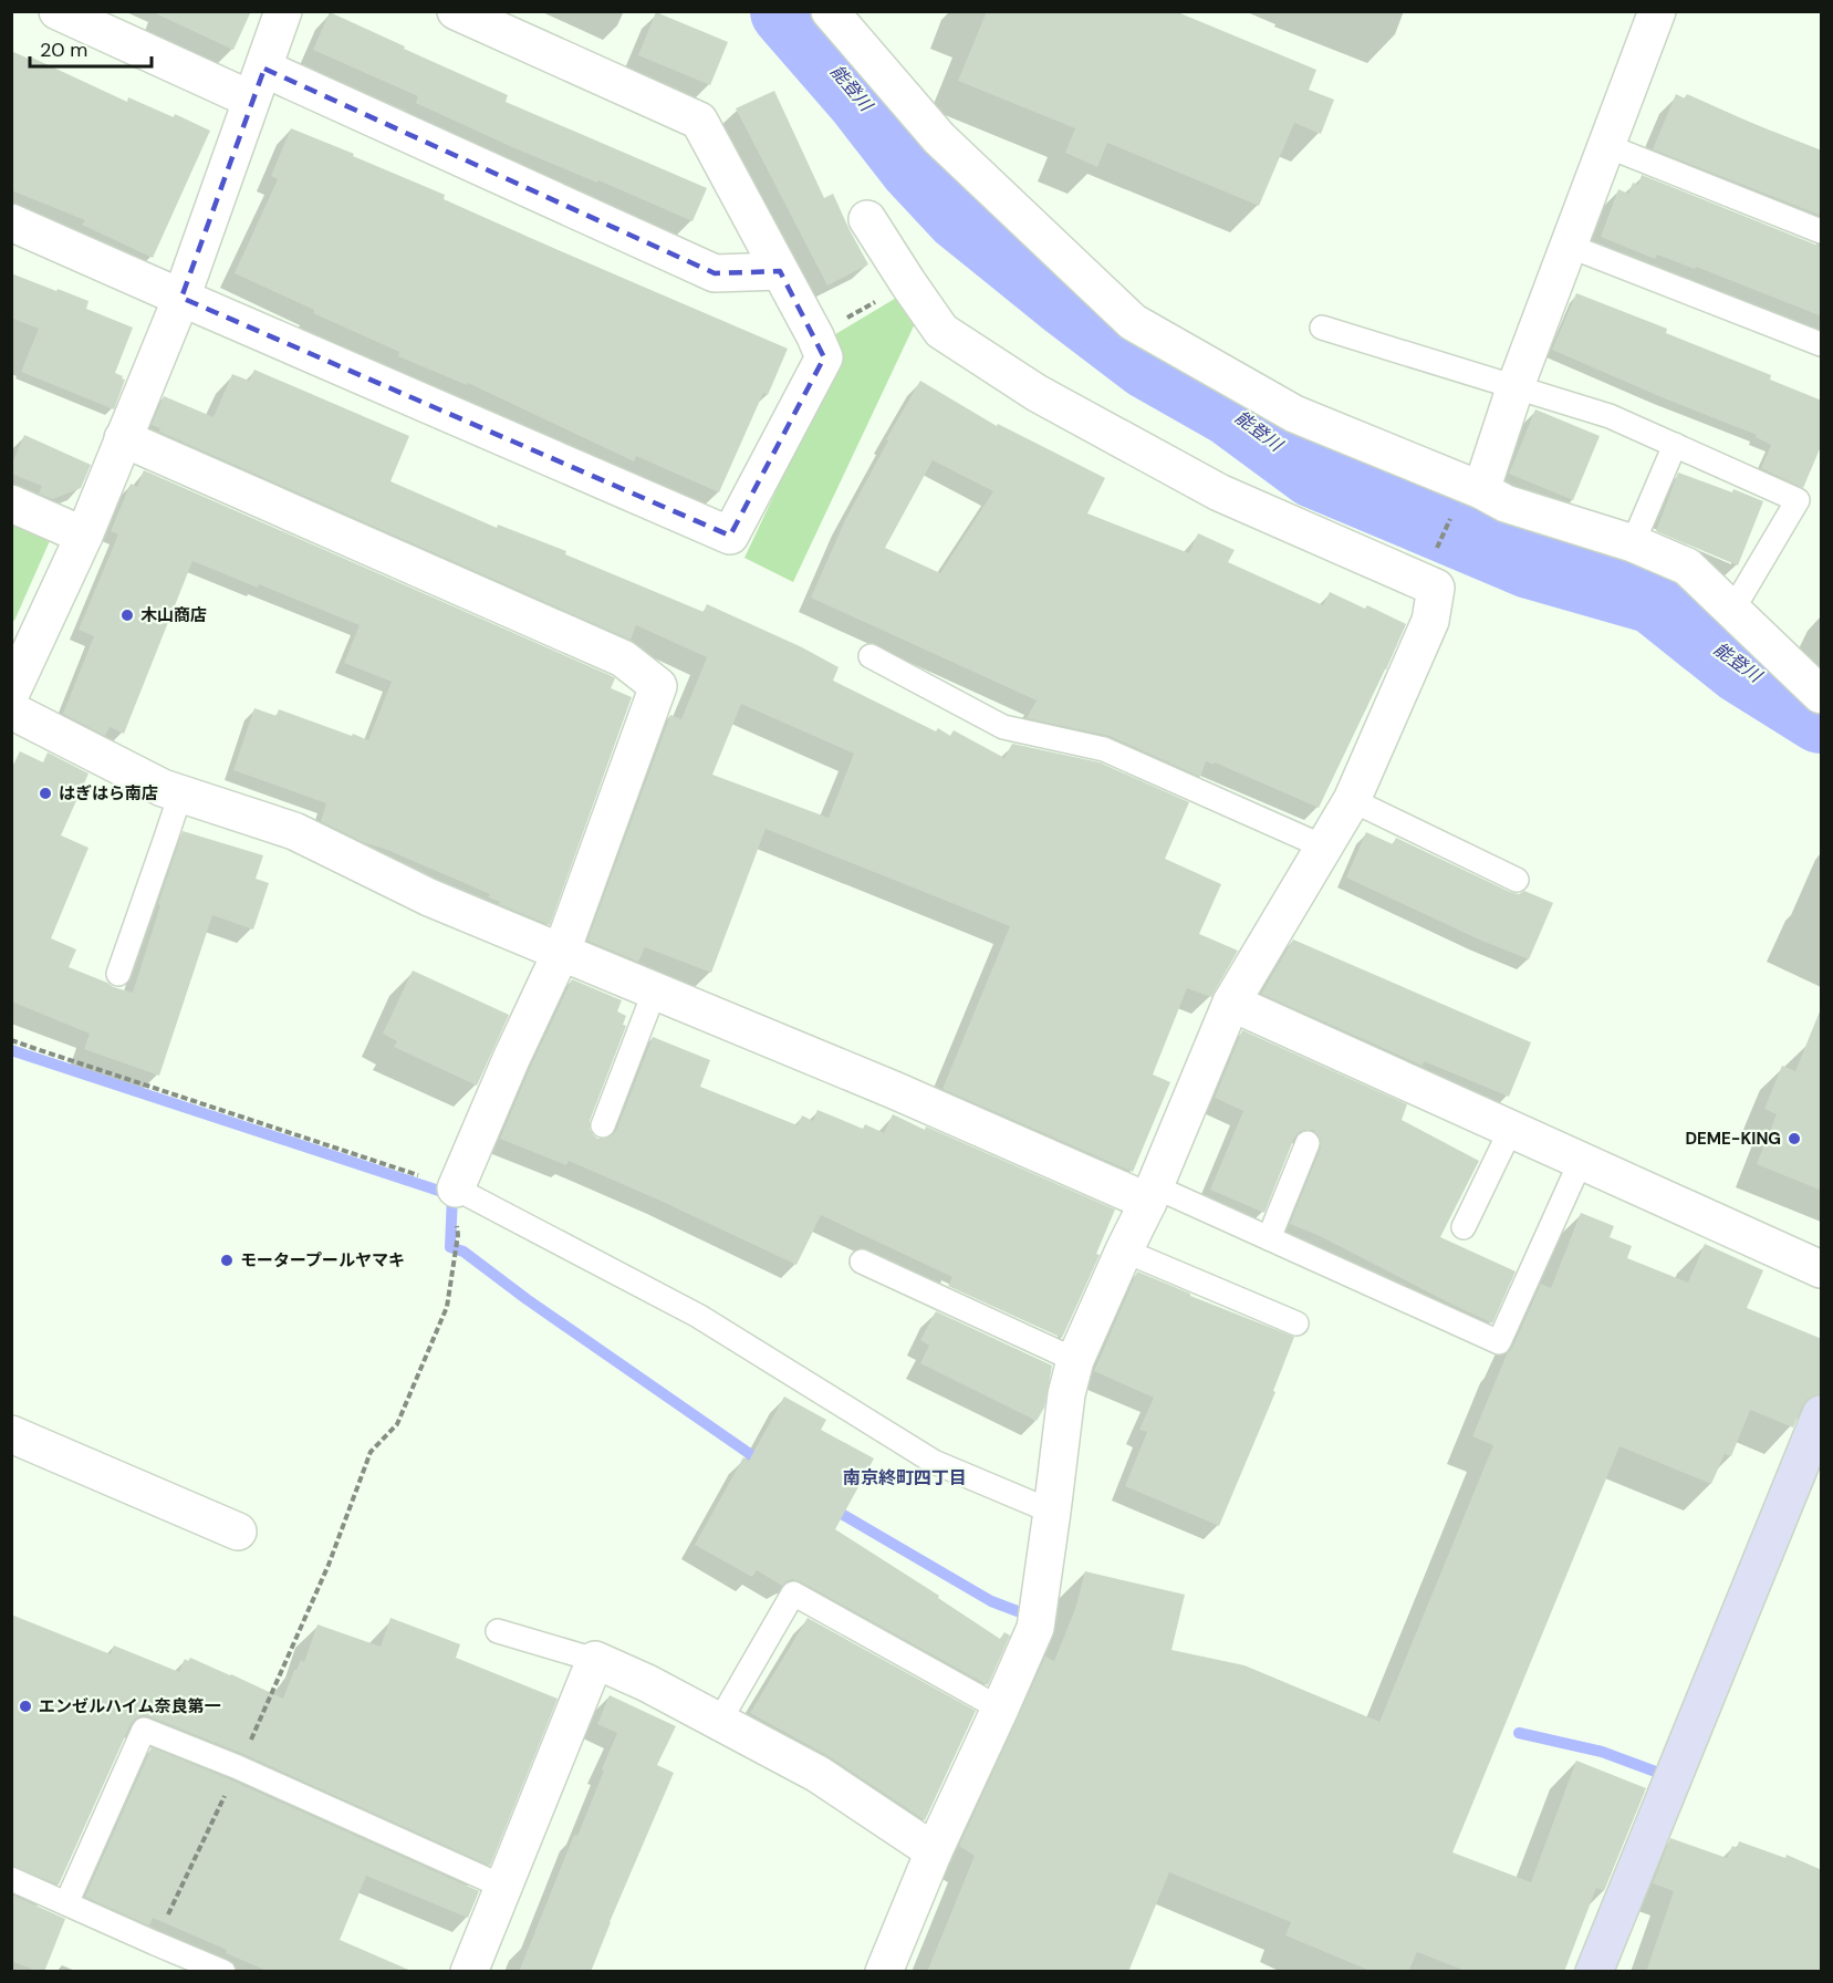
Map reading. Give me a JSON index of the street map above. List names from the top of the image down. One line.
{"districts":["南京終町四丁目"],"water":["能登川"],"places":["木山商店","はぎはら南店","DEME-KING","モータープールヤマキ","エンゼルハイム奈良第一"],"scale_bar":"20 m"}
